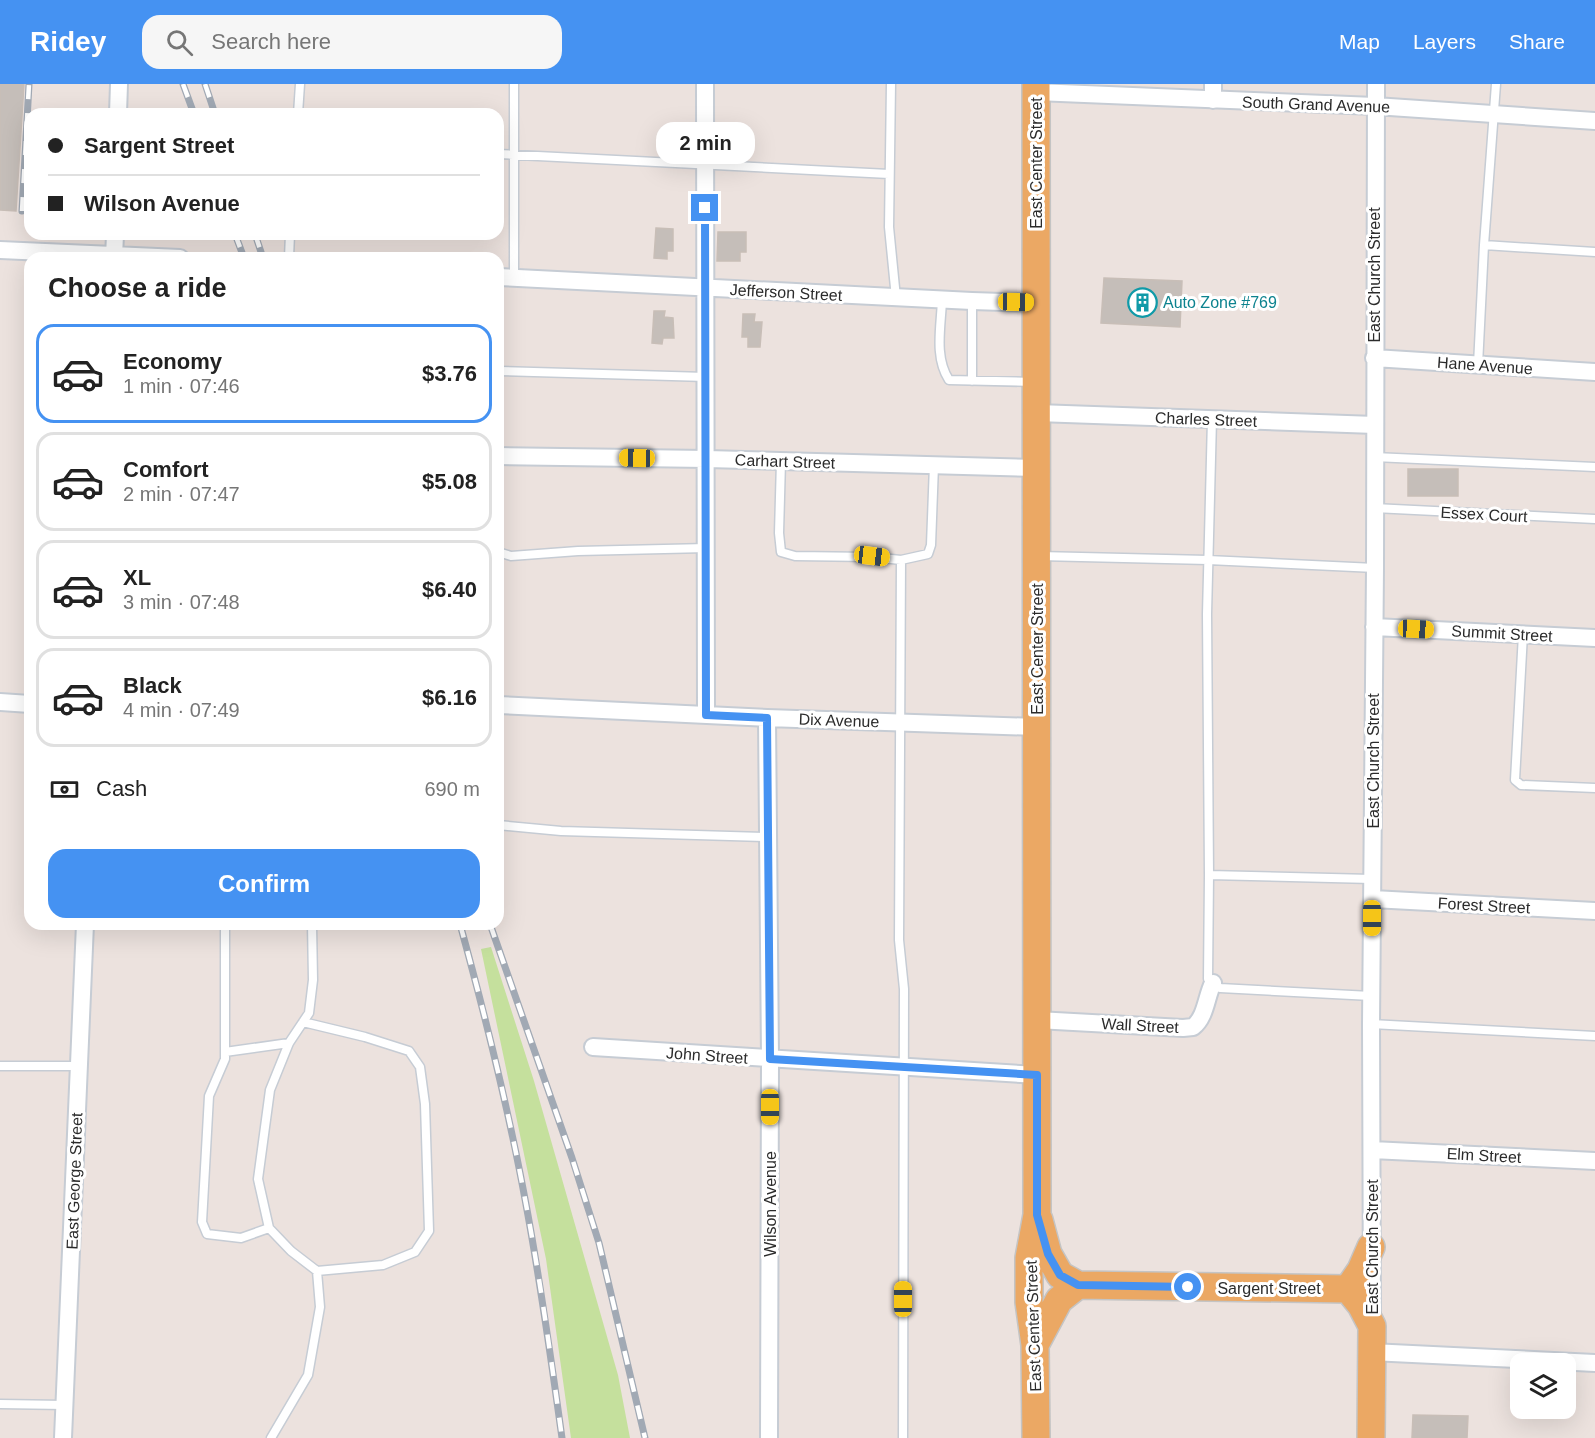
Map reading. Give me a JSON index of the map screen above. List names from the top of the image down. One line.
{"streets":{"main road":["East Center Street","East Church Street","Sargent Street"],"street":["South Grand Avenue","Jefferson Street","Hane Avenue","Charles Street","Carhart Street","Summit Street","Dix Avenue","Forest Street","Wall Street","John Street","Elm Street","East George Street","Wilson Avenue"],"lane":["Essex Court"]},"crossings":[["South Grand Avenue","East Center Street"],["South Grand Avenue","East Church Street"],["East Center Street","Jefferson Street"],["East Center Street","Charles Street"],["East Center Street","Carhart Street"],["East Center Street","Dix Avenue"],["East Center Street","Wall Street"],["East Center Street","John Street"],["East Center Street","Sargent Street"],["East Church Street","Hane Avenue"],["East Church Street","Charles Street"],["East Church Street","Essex Court"],["East Church Street","Summit Street"],["East Church Street","Forest Street"],["East Church Street","Elm Street"],["Dix Avenue","Wilson Avenue"],["John Street","Wilson Avenue"]],"places":{"building":["Auto Zone #769"]},"page":{"header":"Ridey","search":"Search here","nav":["Map","Layers","Share"],"banner":["Sargent Street","Wilson Avenue"],"bubble":"2 min","heading":"Choose a ride","list":[{"name":"Economy","note":"1 min · 07:46","value":"$3.76"},{"name":"Comfort","note":"2 min · 07:47","value":"$5.08"},{"name":"XL","note":"3 min · 07:48","value":"$6.40"},{"name":"Black","note":"4 min · 07:49","value":"$6.16"}],"pay":["Cash","690 m"],"buttons":"Confirm"}}
